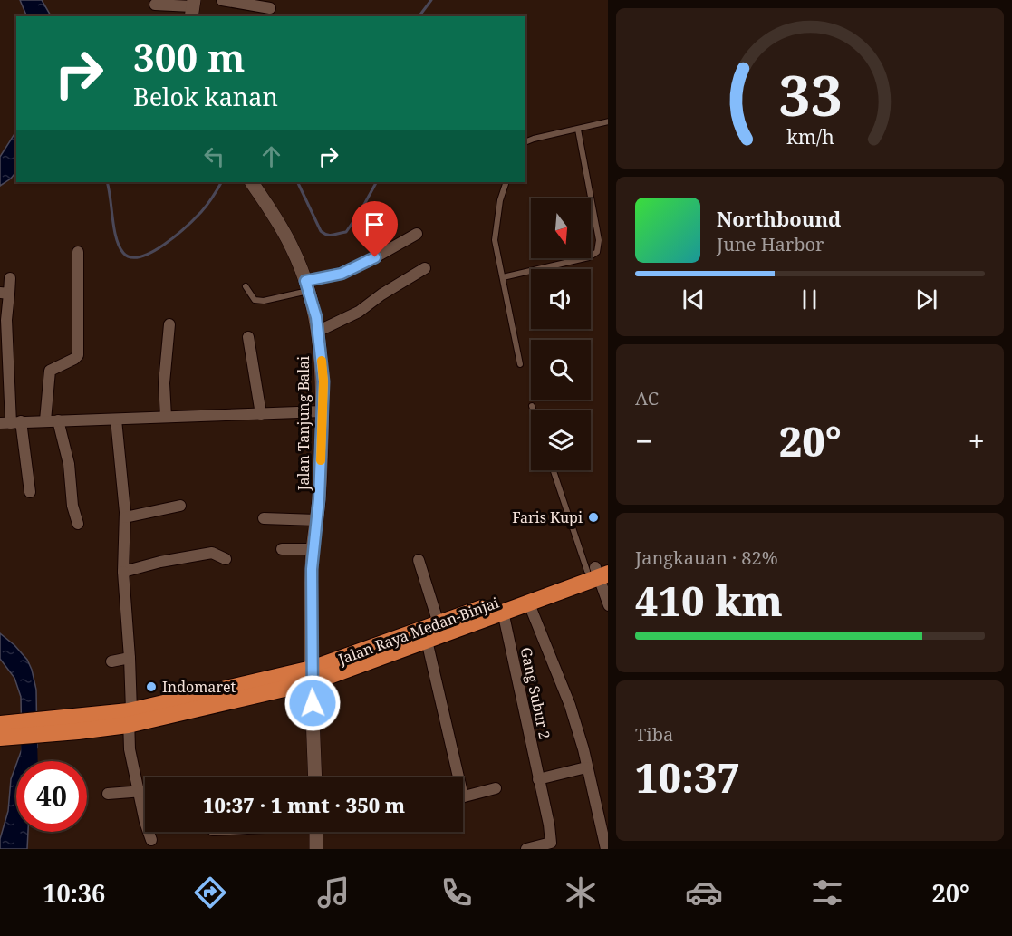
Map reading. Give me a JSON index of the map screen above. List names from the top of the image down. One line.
{"streets":{"highway":["Jalan Raya Medan-Binjai"],"street":["Jalan Tanjung Balai","Gang Subur 2"]},"crossings":[["Jalan Tanjung Balai","Jalan Raya Medan-Binjai"],["Jalan Raya Medan-Binjai","Gang Subur 2"]],"places":["Faris Kupi","Indomaret"],"north":"bottom","page":{"turn":["300 m","Belok kanan"],"song":["Northbound","June Harbor"],"tile":["AC",["Jangkauan · 82%","410 km"],["Tiba","10:37"]],"heat":["−","20°","+"],"limit":"40","trip":"10:37 · 1 mnt · 350 m","tabs":["10:36","20°"],"gauge":["33","km/h"]}}
